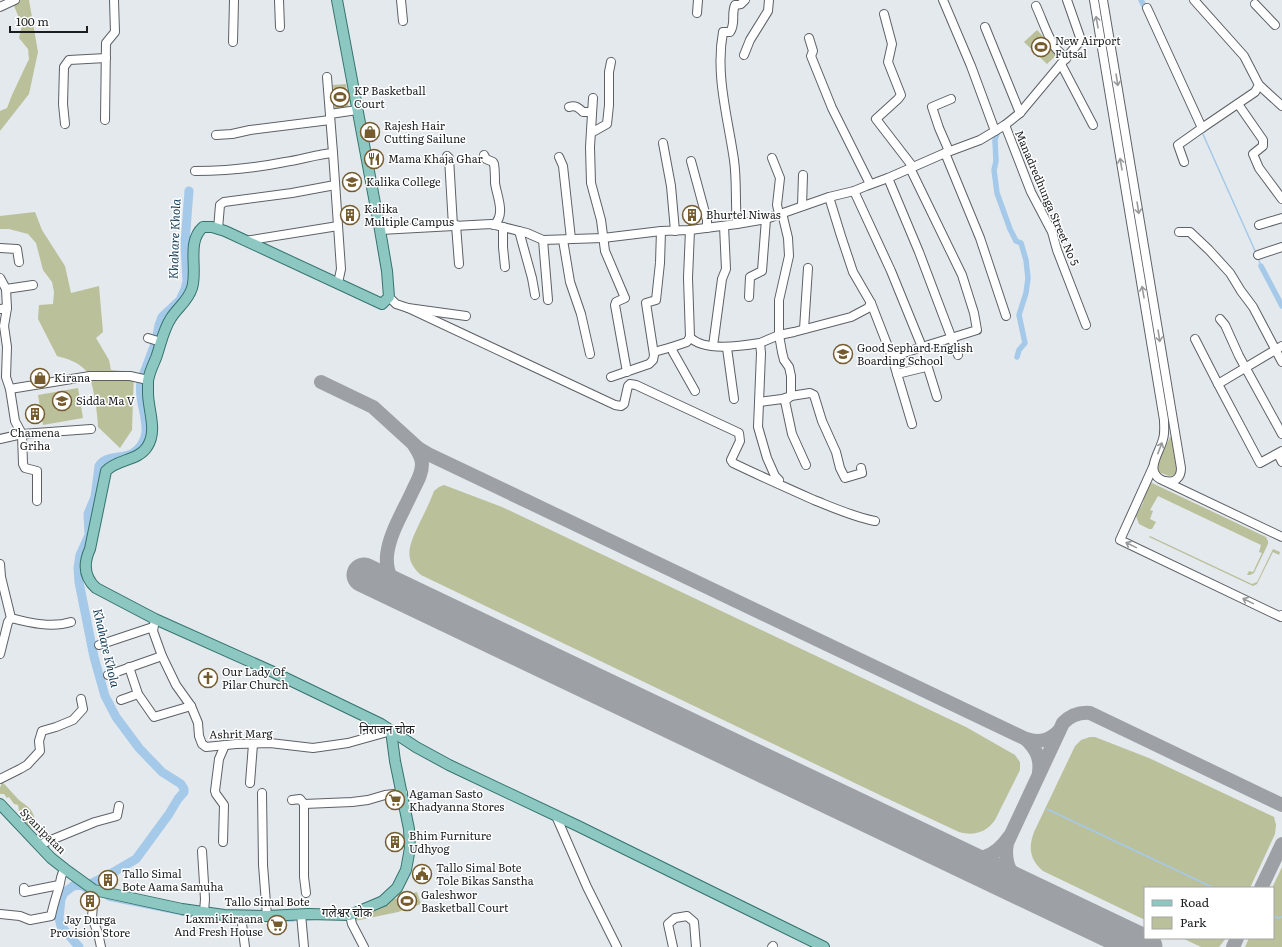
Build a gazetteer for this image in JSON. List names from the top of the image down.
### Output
{
  "streets": {
    "main road": ["Syanipatan", "Tallo Simal Bote"],
    "street": ["Manadredhunga Street No 5", "Ashrit Marg"]
  },
  "crossings": [
    ["Ashrit Marg", "Tallo Simal Bote"],
    ["Syanipatan", "Tallo Simal Bote"]
  ],
  "districts": ["निराजन चोक", "गलेश्वर चोक"],
  "water": ["Khahare Khola"],
  "places": {
    "sports": ["New Airport Futsal", "KP Basketball Court", "Galeshwor Basketball Court"],
    "shop": ["Rajesh Hair Cutting Sailune", "Kirana"],
    "restaurant": ["Mama Khaja Ghar"],
    "school or university": ["Kalika College", "Good Sephard English Boarding School", "Sidda Ma V"],
    "building": [
      "Kalika Multiple Campus",
      "Bhurtel Niwas",
      "Chamena Griha",
      "Bhim Furniture Udhyog",
      "Tallo Simal Bote Aama Samuha",
      "Jay Durga Provision Store"
    ],
    "church": ["Our Lady Of Pilar Church"],
    "supermarket": ["Agaman Sasto Khadyanna Stores", "Laxmi Kiraana And Fresh House"],
    "public building": ["Tallo Simal Bote Tole Bikas Sanstha"]
  },
  "legend": ["Road", "Park"],
  "scale_bar": "100 m"
}
